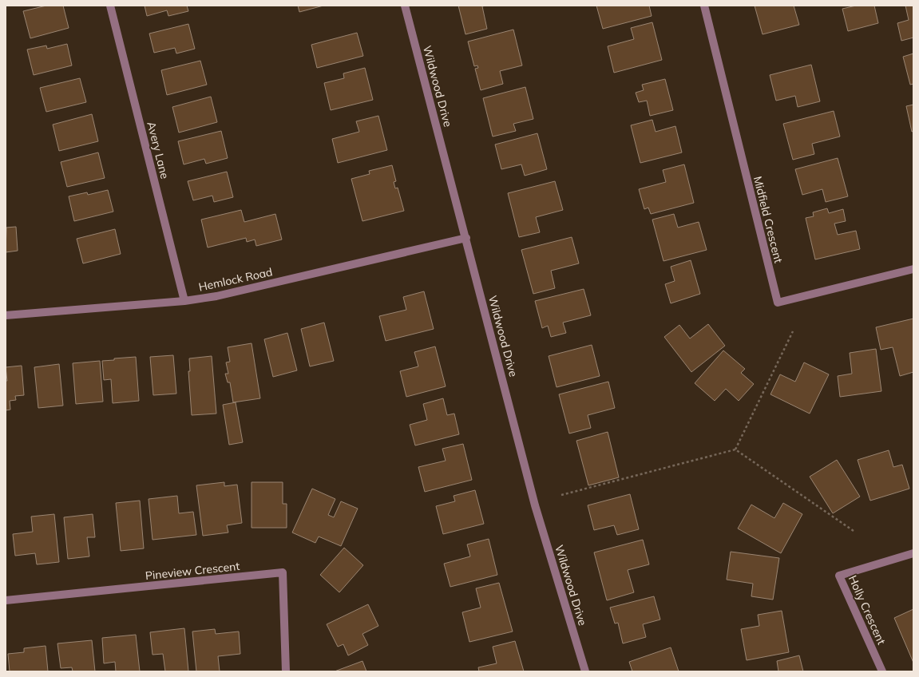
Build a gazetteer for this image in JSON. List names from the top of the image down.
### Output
{
  "streets": {
    "street": [
      "Wildwood Drive",
      "Avery Lane",
      "Midfield Crescent",
      "Hemlock Road",
      "Pineview Crescent",
      "Holly Crescent"
    ]
  },
  "crossings": [
    ["Wildwood Drive", "Hemlock Road"],
    ["Avery Lane", "Hemlock Road"]
  ]
}
